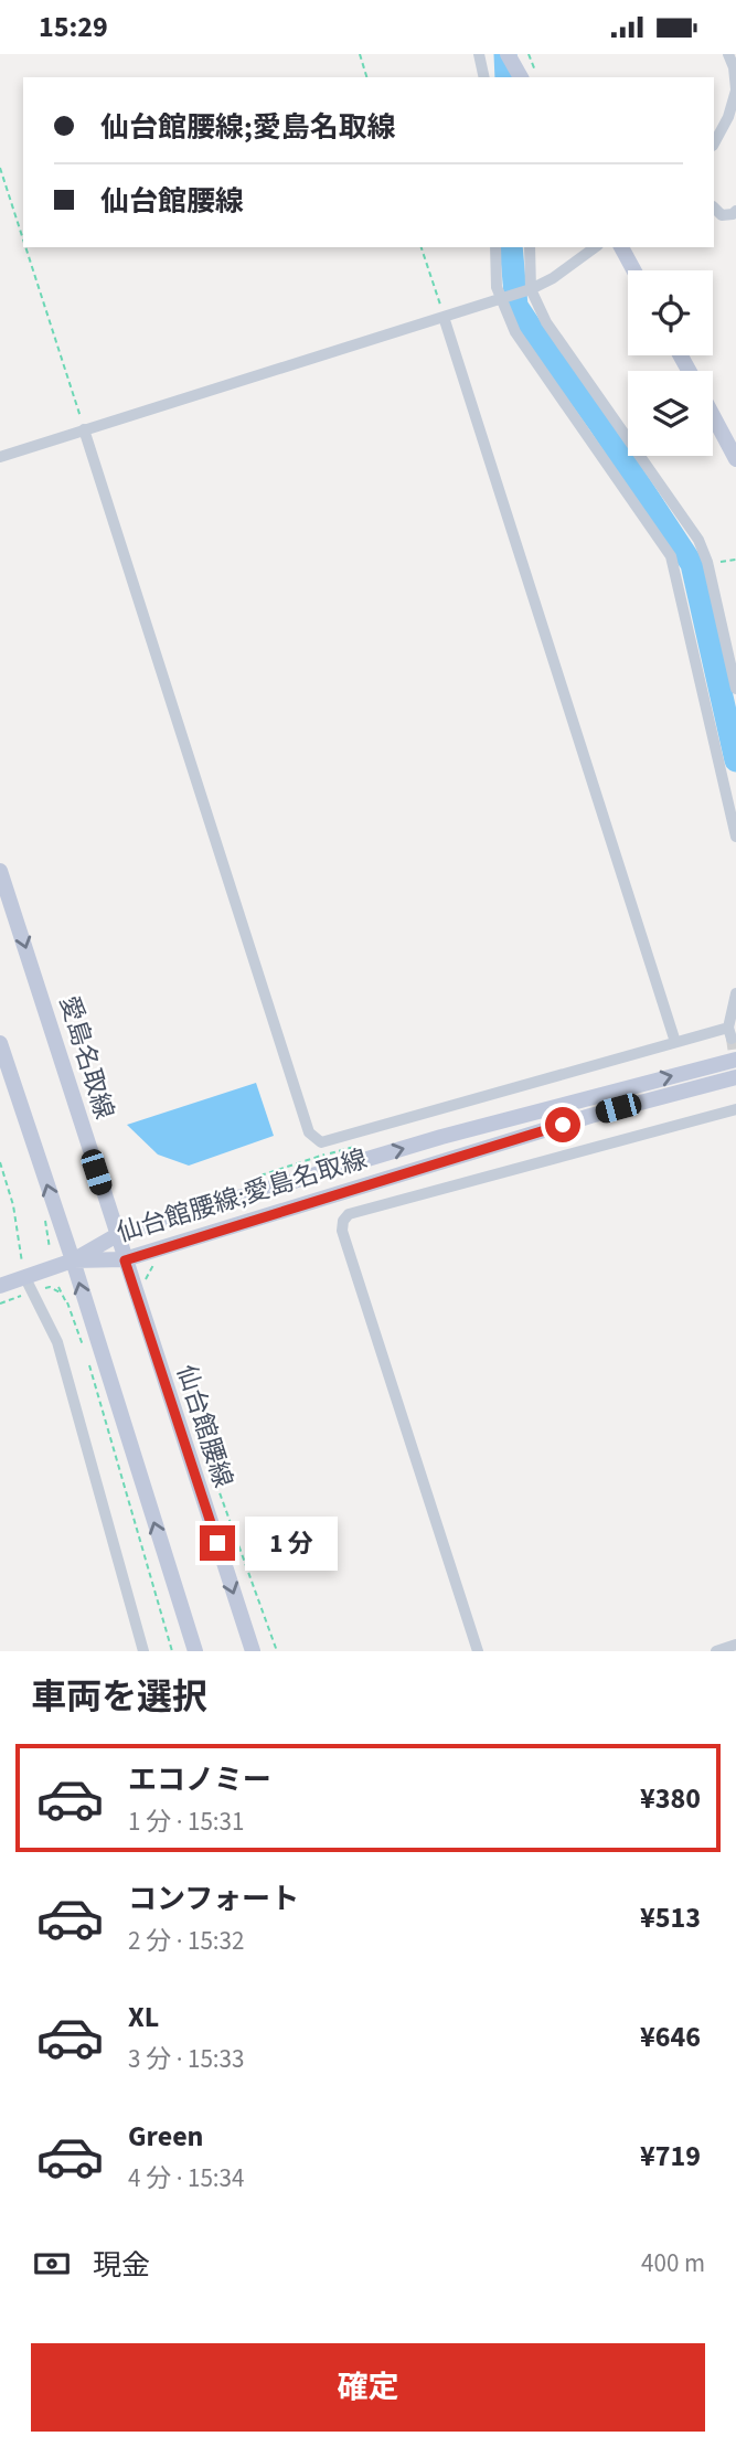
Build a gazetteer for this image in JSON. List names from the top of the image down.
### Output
{
  "streets": {
    "main road": ["愛島名取線", "仙台館腰線;愛島名取線", "仙台館腰線"]
  },
  "crossings": [
    ["愛島名取線", "仙台館腰線;愛島名取線"],
    ["愛島名取線", "仙台館腰線"],
    ["仙台館腰線;愛島名取線", "仙台館腰線"]
  ],
  "page": {
    "status": "15:29",
    "banner": ["仙台館腰線;愛島名取線", "仙台館腰線"],
    "bubble": "1 分",
    "heading": "車両を選択",
    "list": [
      {
        "name": "エコノミー",
        "note": "1 分 · 15:31",
        "value": "¥380"
      },
      {
        "name": "コンフォート",
        "note": "2 分 · 15:32",
        "value": "¥513"
      },
      {
        "name": "XL",
        "note": "3 分 · 15:33",
        "value": "¥646"
      },
      {
        "name": "Green",
        "note": "4 分 · 15:34",
        "value": "¥719"
      }
    ],
    "pay": ["現金", "400 m"],
    "buttons": "確定"
  }
}
